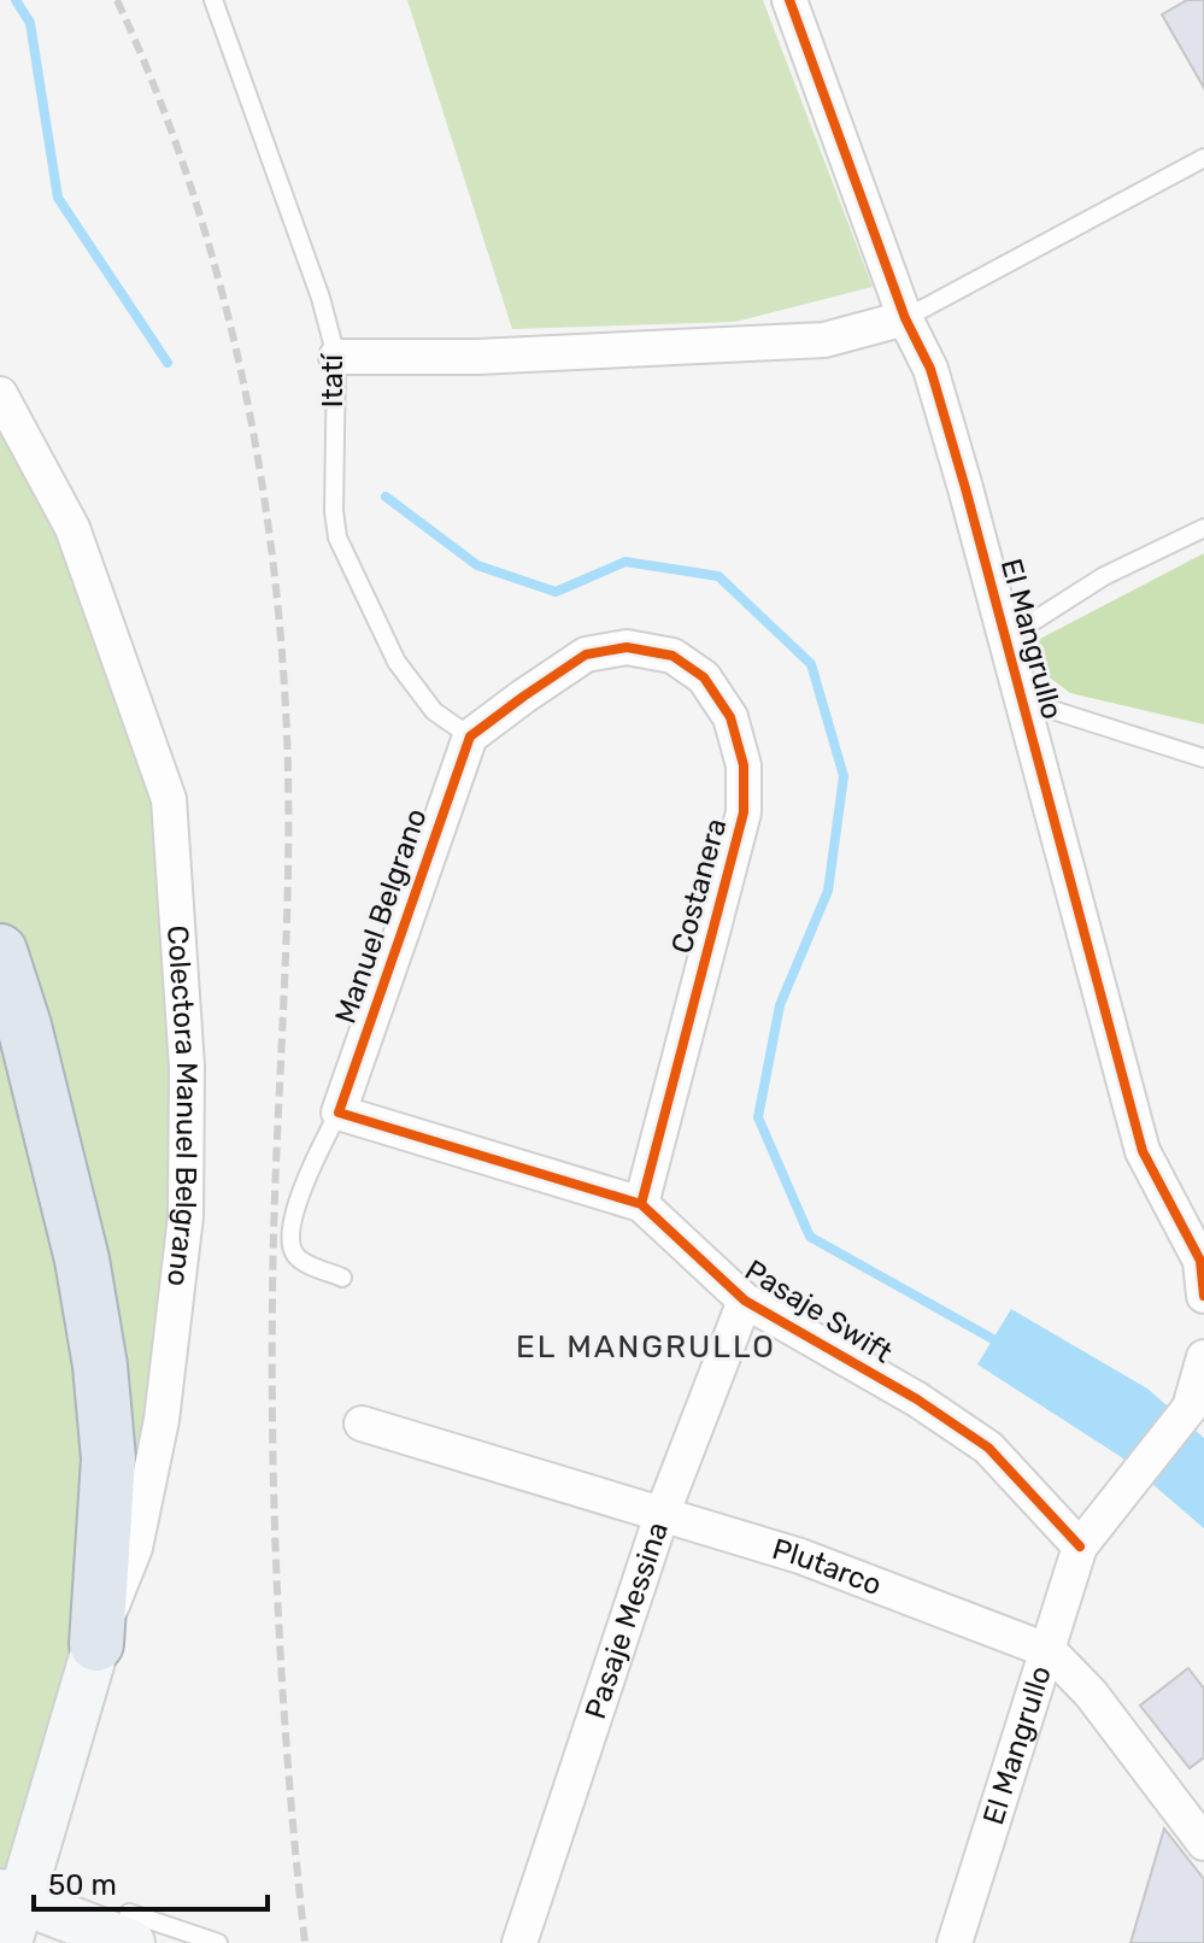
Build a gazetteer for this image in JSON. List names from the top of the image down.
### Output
{
  "streets": {
    "main road": ["Colectora Manuel Belgrano"],
    "street": [
      "El Mangrullo",
      "Costanera",
      "Manuel Belgrano",
      "Pasaje Swift",
      "Plutarco",
      "Pasaje Messina"
    ],
    "lane": ["Itatí"]
  },
  "crossings": [
    ["Itatí", "Costanera"],
    ["Itatí", "Manuel Belgrano"],
    ["El Mangrullo", "Pasaje Swift"],
    ["El Mangrullo", "Plutarco"],
    ["Costanera", "Manuel Belgrano"],
    ["Costanera", "Pasaje Swift"],
    ["Manuel Belgrano", "Pasaje Swift"],
    ["Pasaje Swift", "Pasaje Messina"],
    ["Plutarco", "Pasaje Messina"]
  ],
  "districts": ["EL MANGRULLO"],
  "scale_bar": "50 m"
}
